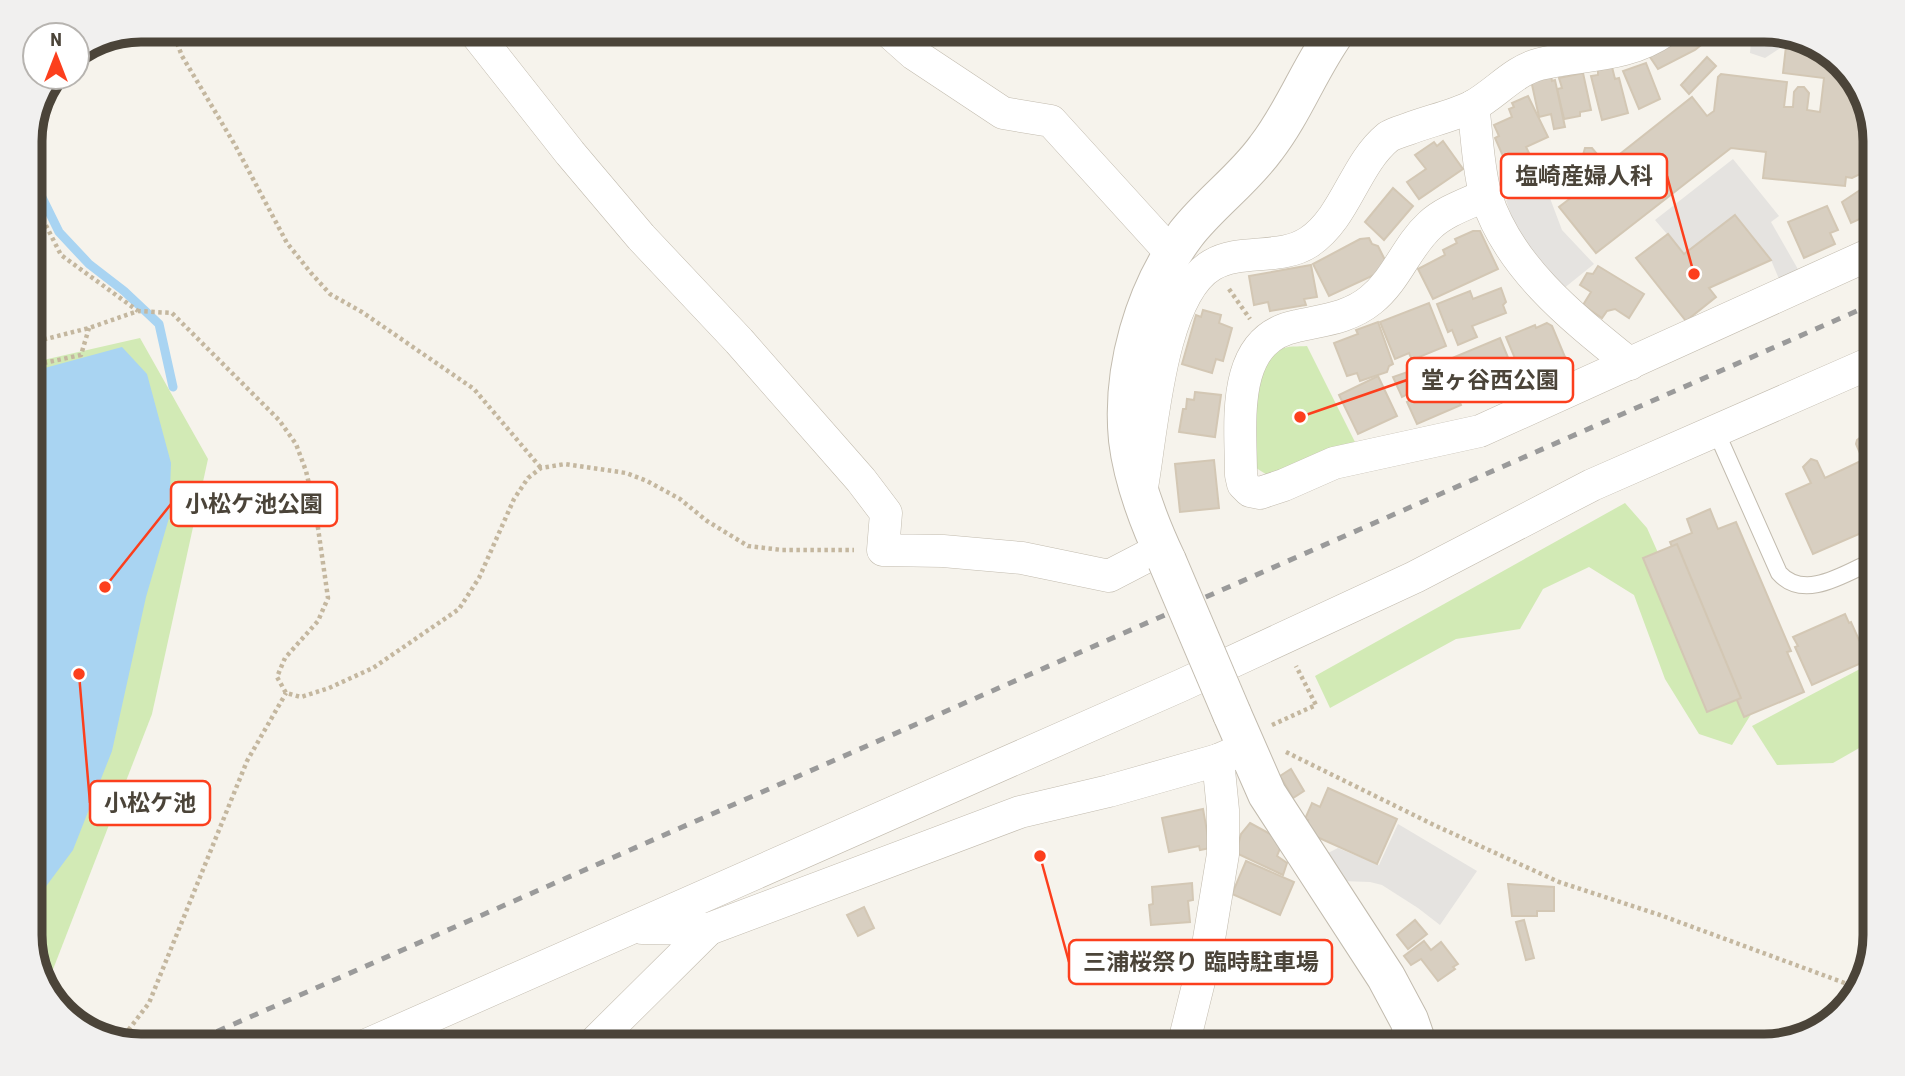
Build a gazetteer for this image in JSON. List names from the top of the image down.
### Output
{
  "places": [
    "塩崎産婦人科",
    "堂ヶ谷西公園",
    "小松ケ池公園",
    "小松ケ池",
    "三浦桜祭り 臨時駐車場"
  ],
  "north": "top"
}
